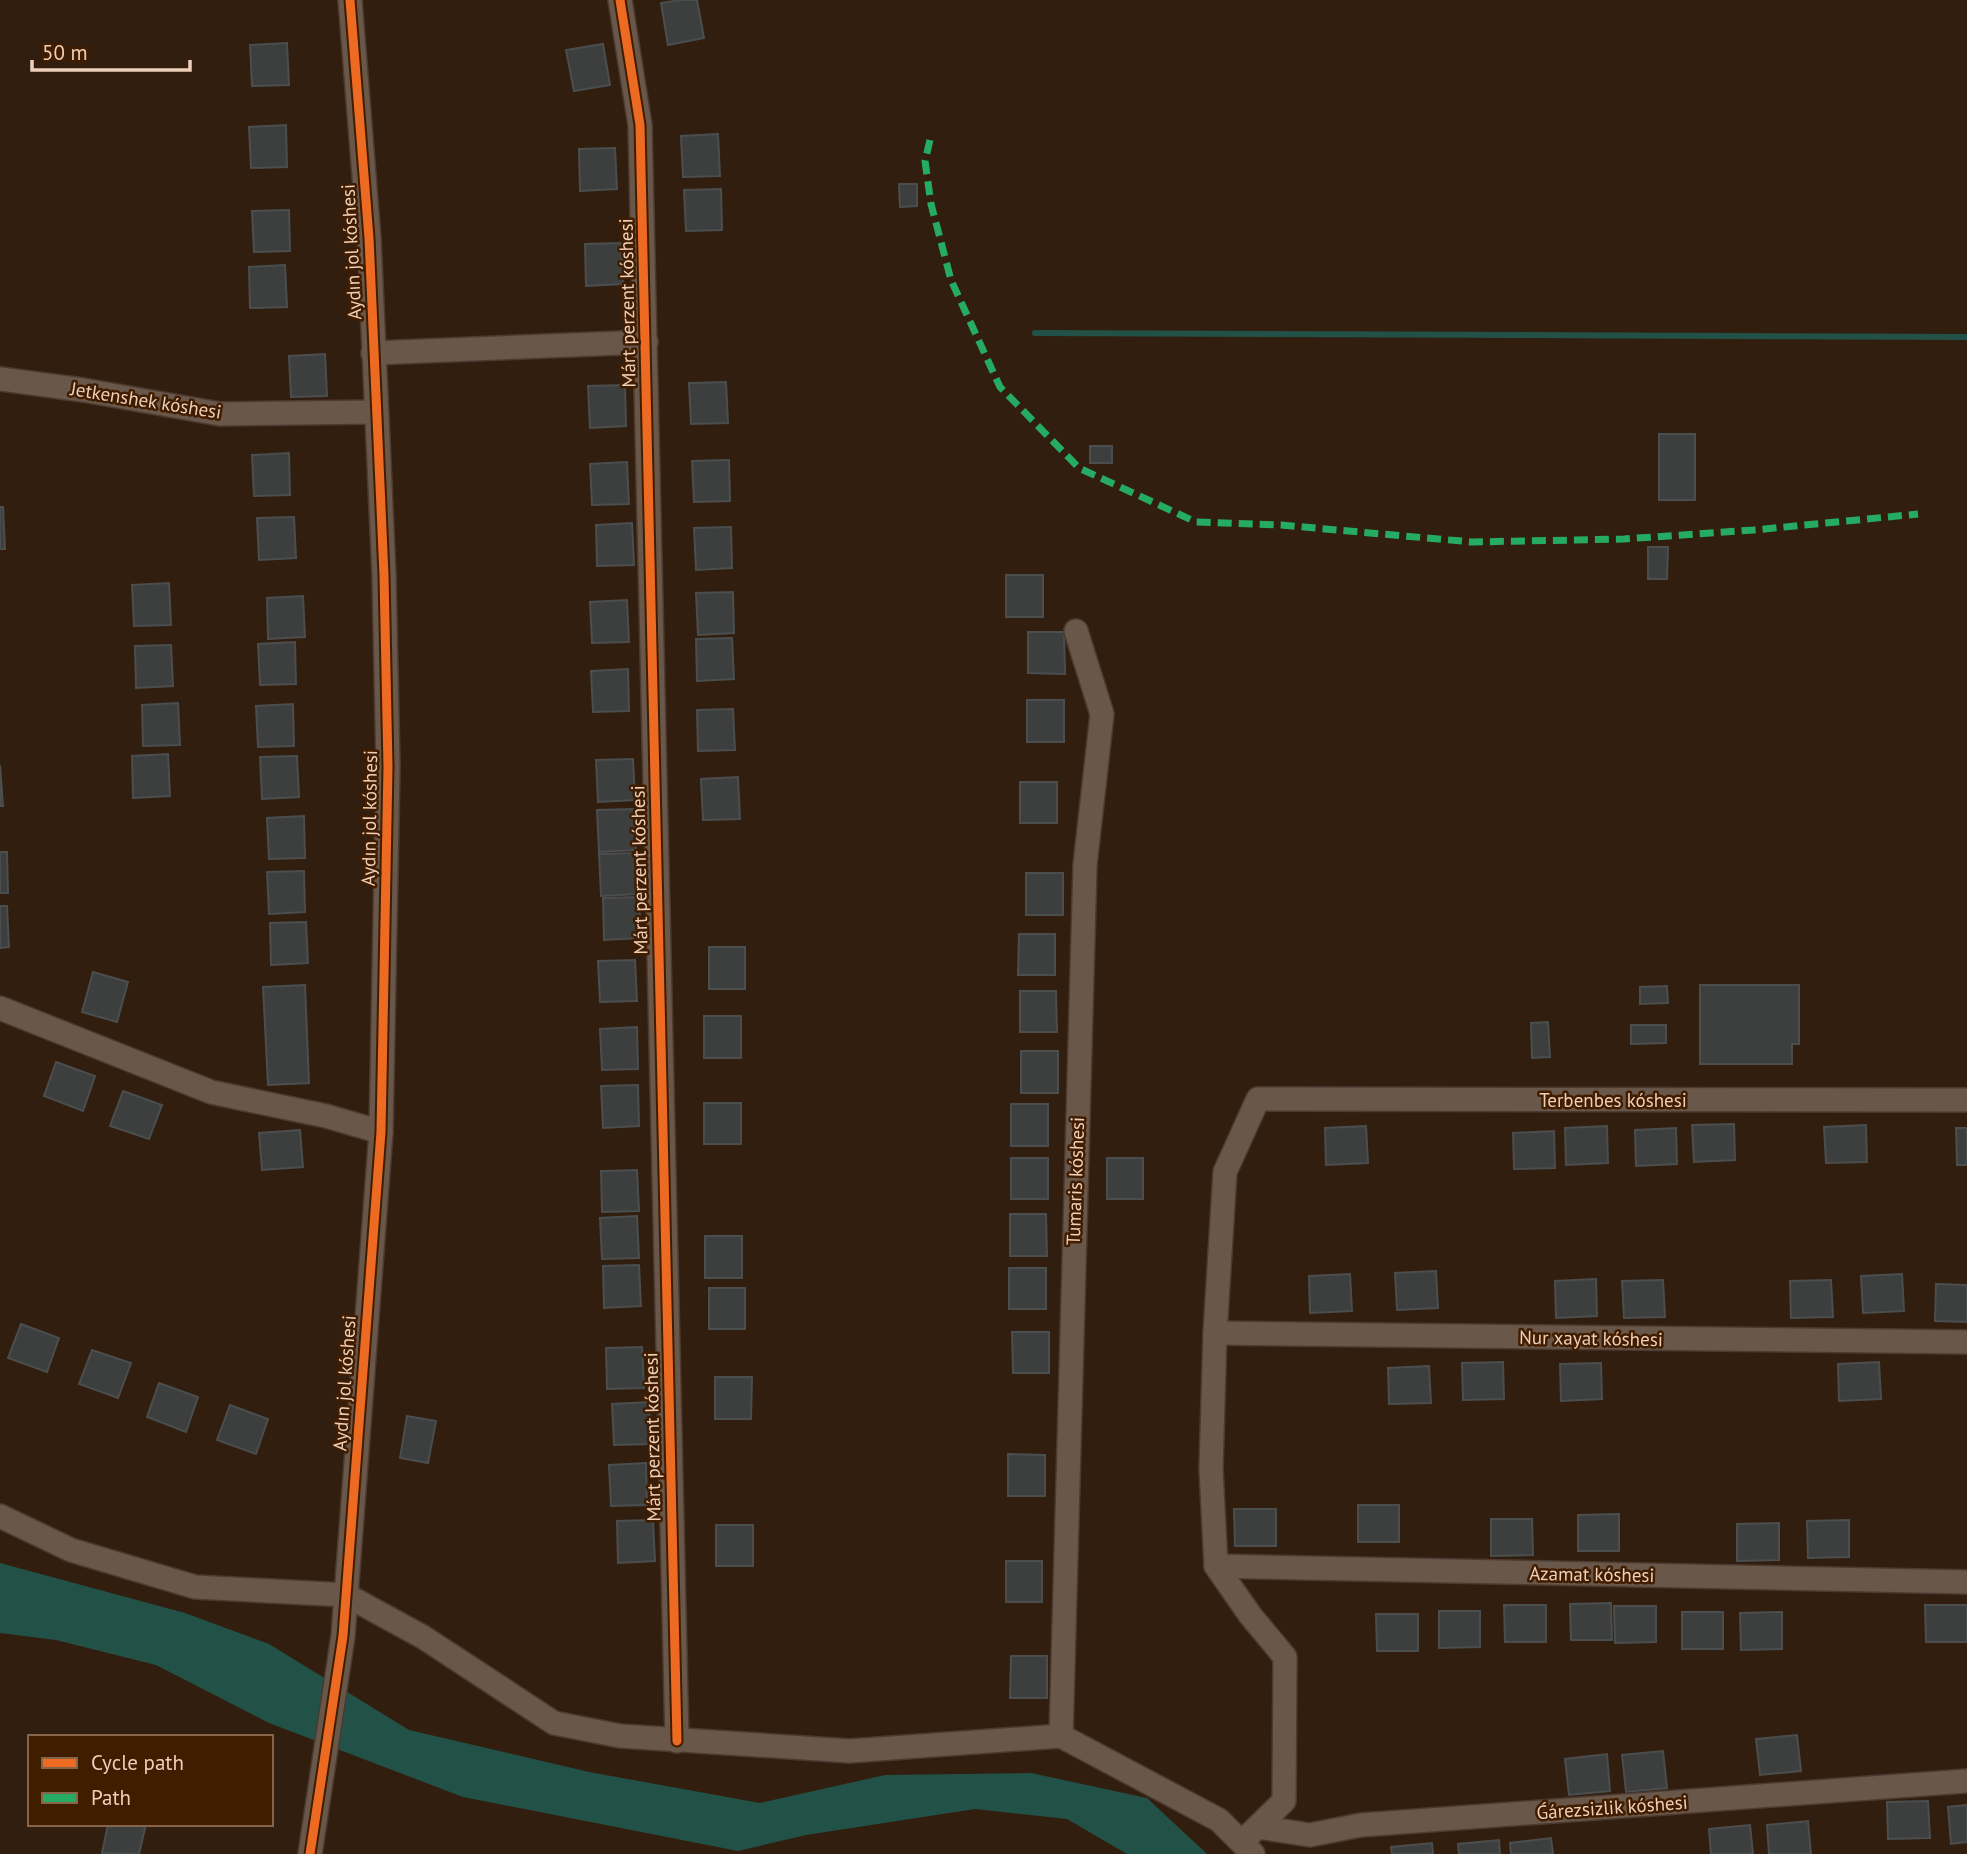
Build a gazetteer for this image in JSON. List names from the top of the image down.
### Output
{
  "streets": {
    "street": [
      "Aydın jol kóshesi",
      "Márt perzent kóshesi",
      "Jetkenshek kóshesi",
      "Terbenbes kóshesi",
      "Tumaris kóshesi",
      "Nur xayat kóshesi",
      "Azamat kóshesi",
      "Ǵárezsizlik kóshesi"
    ]
  },
  "crossings": [
    ["Aydın jol kóshesi", "Jetkenshek kóshesi"],
    ["Terbenbes kóshesi", "Nur xayat kóshesi"]
  ],
  "legend": ["Cycle path", "Path"],
  "scale_bar": "50 m"
}
